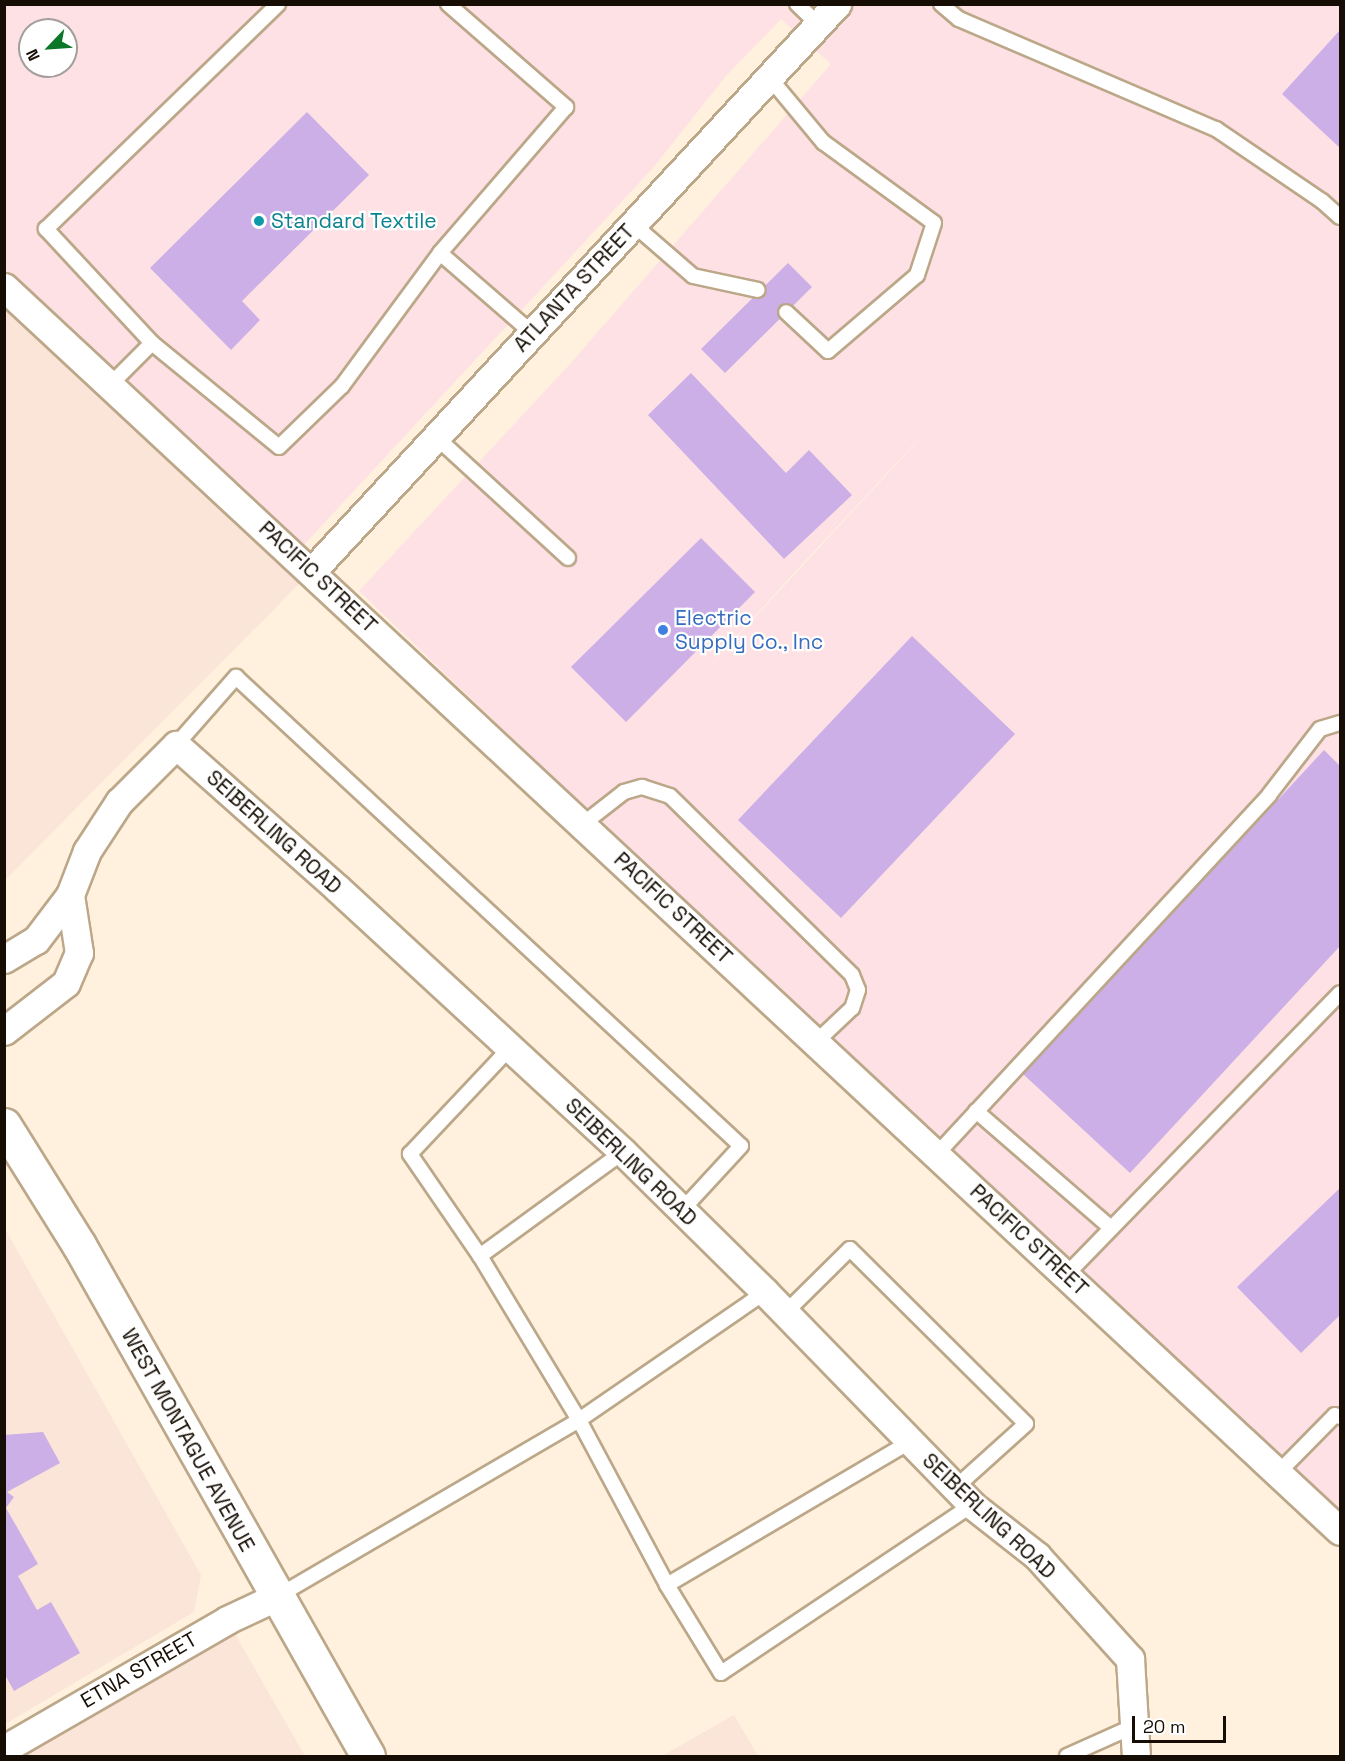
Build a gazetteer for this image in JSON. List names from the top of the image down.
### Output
{
  "streets": {
    "main road": ["WEST MONTAGUE AVENUE"],
    "street": [
      "ATLANTA STREET",
      "PACIFIC STREET",
      "SEIBERLING ROAD",
      "ETNA STREET"
    ]
  },
  "crossings": [
    ["ATLANTA STREET", "PACIFIC STREET"],
    ["WEST MONTAGUE AVENUE", "ETNA STREET"]
  ],
  "places": ["Standard Textile", "Electric Supply Co., Inc"],
  "scale_bar": "20 m",
  "north": "bottom left"
}
